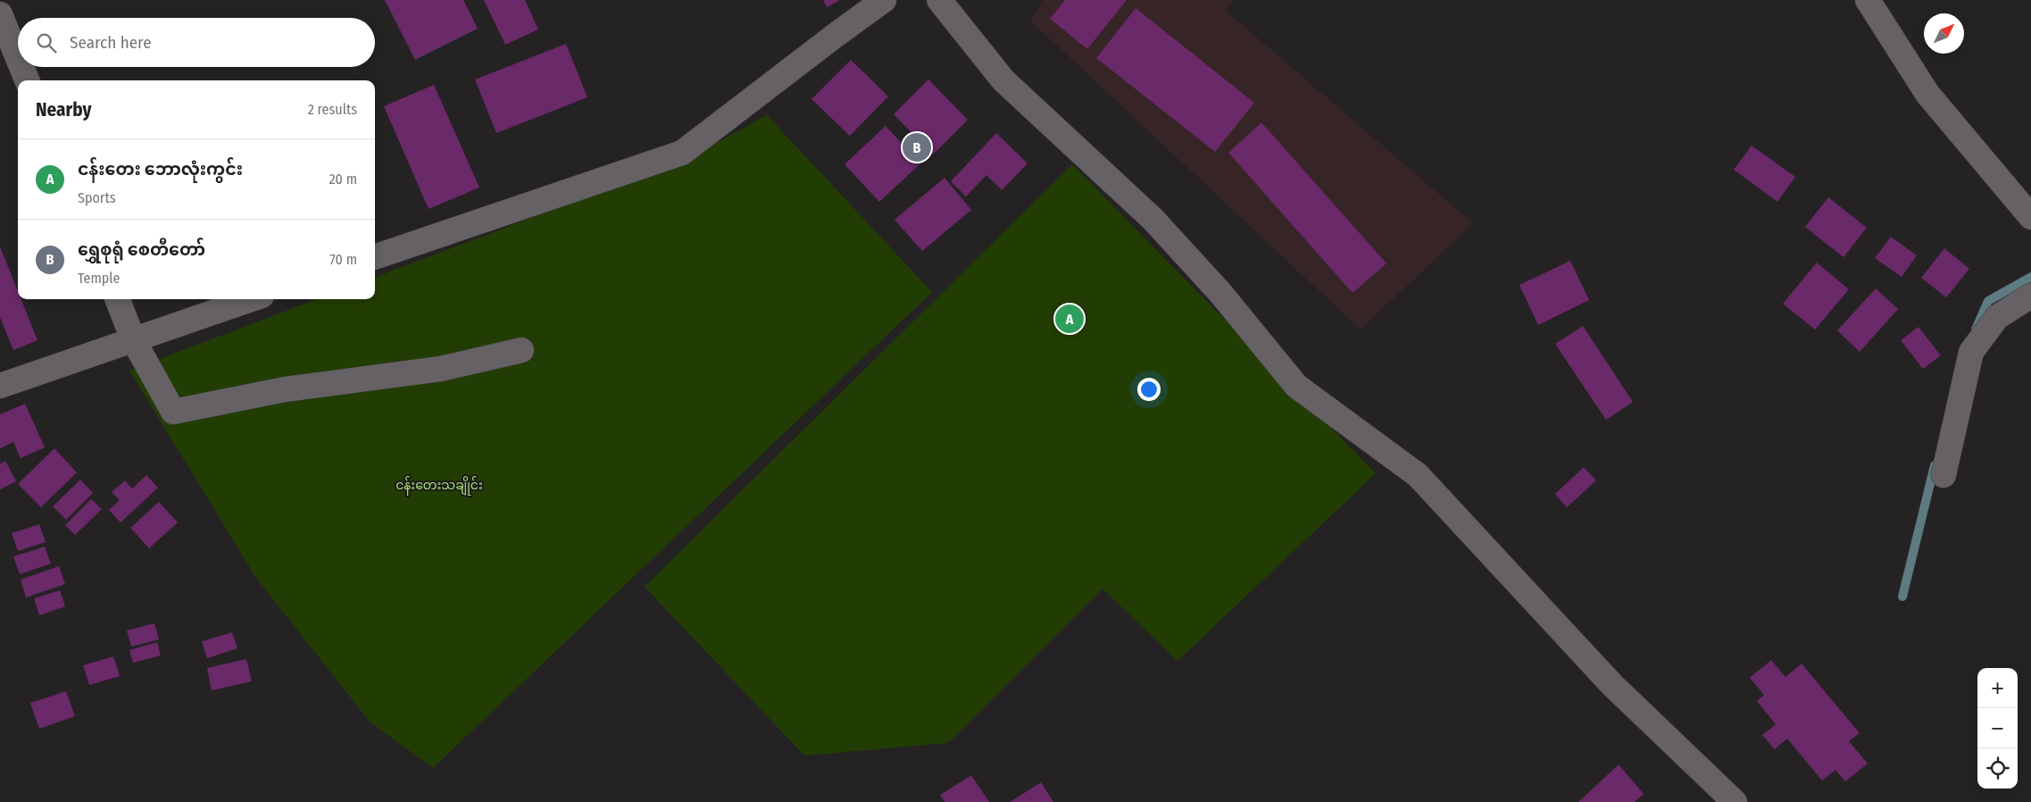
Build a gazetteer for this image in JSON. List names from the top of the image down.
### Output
{
  "parks": ["ငန်းတေးသချိုင်း"],
  "north": "top right",
  "page": {
    "search": "Search here",
    "heading": ["Nearby", "2 results"],
    "pins": ["B", "A"],
    "list": [
      {
        "mark": "A",
        "name": "ငန်းတေး ဘောလုံးကွင်း",
        "note": "Sports",
        "value": "20 m"
      },
      {
        "mark": "B",
        "name": "ရွှေစုရုံ စေတီတော်",
        "note": "Temple",
        "value": "70 m"
      }
    ],
    "map_buttons": ["+", "−"]
  }
}
